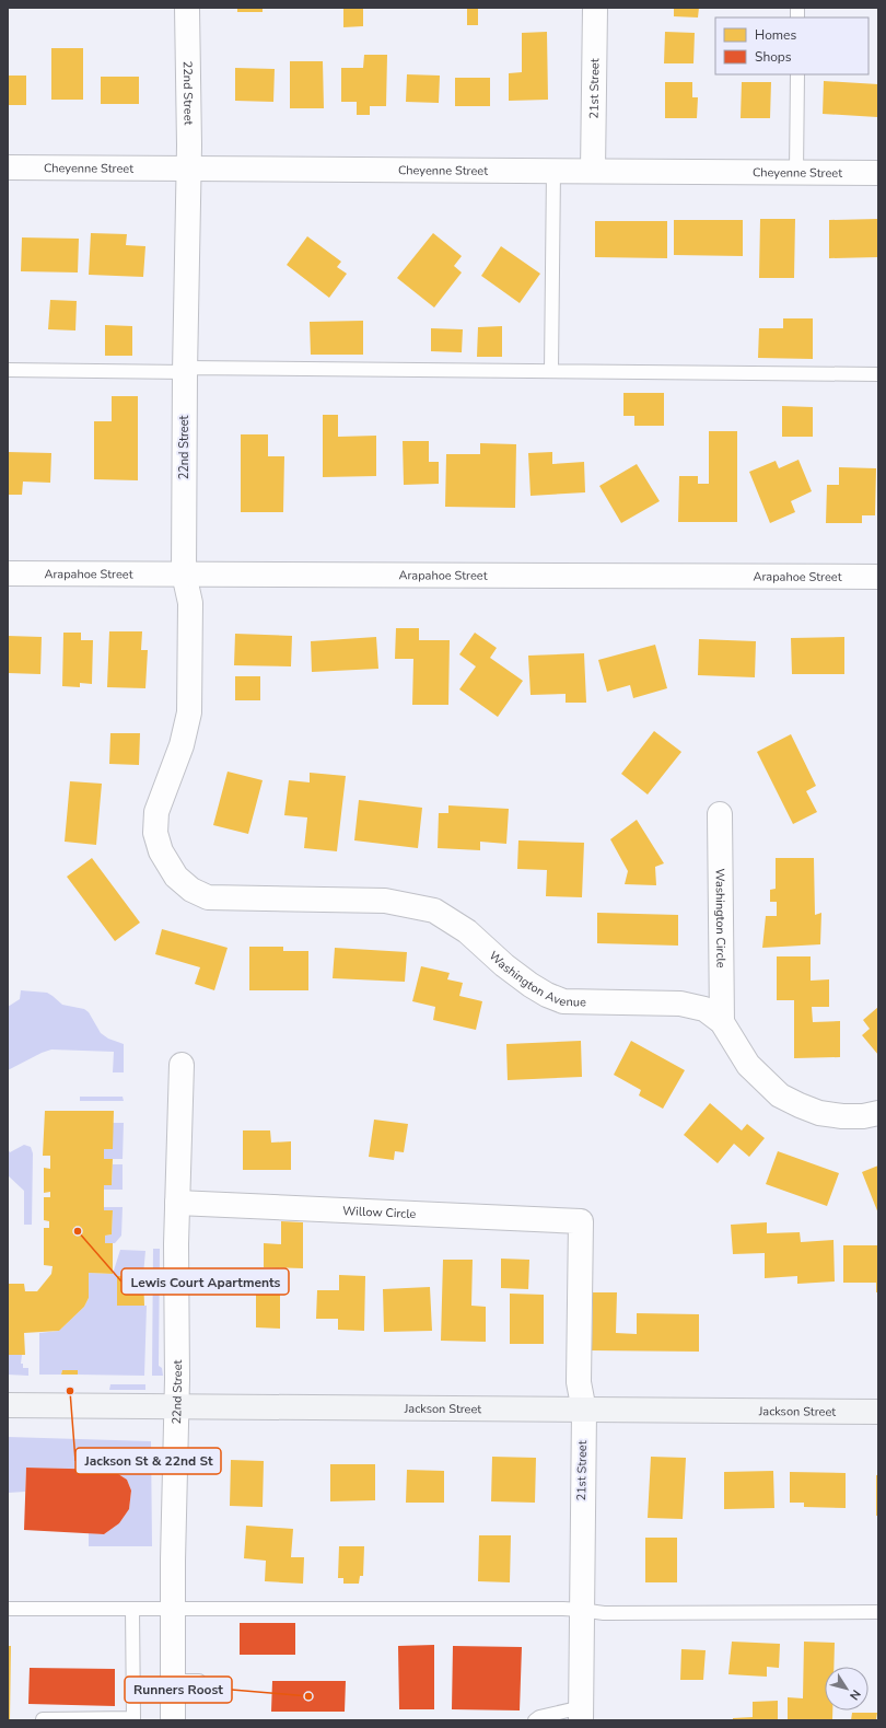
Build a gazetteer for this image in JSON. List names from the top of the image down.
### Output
{
  "streets": {
    "main road": ["Jackson Street"],
    "street": [
      "21st Street",
      "22nd Street",
      "Cheyenne Street",
      "Arapahoe Street",
      "Washington Circle",
      "Washington Avenue",
      "Willow Circle"
    ]
  },
  "crossings": [
    ["21st Street", "Cheyenne Street"],
    ["21st Street", "Willow Circle"],
    ["21st Street", "Jackson Street"],
    ["22nd Street", "Cheyenne Street"],
    ["22nd Street", "Arapahoe Street"],
    ["22nd Street", "Washington Avenue"],
    ["22nd Street", "Willow Circle"],
    ["22nd Street", "Jackson Street"],
    ["Washington Circle", "Washington Avenue"]
  ],
  "places": ["Lewis Court Apartments", "Jackson St & 22nd St", "Runners Roost"],
  "legend": ["Homes", "Shops"],
  "north": "bottom right"
}
